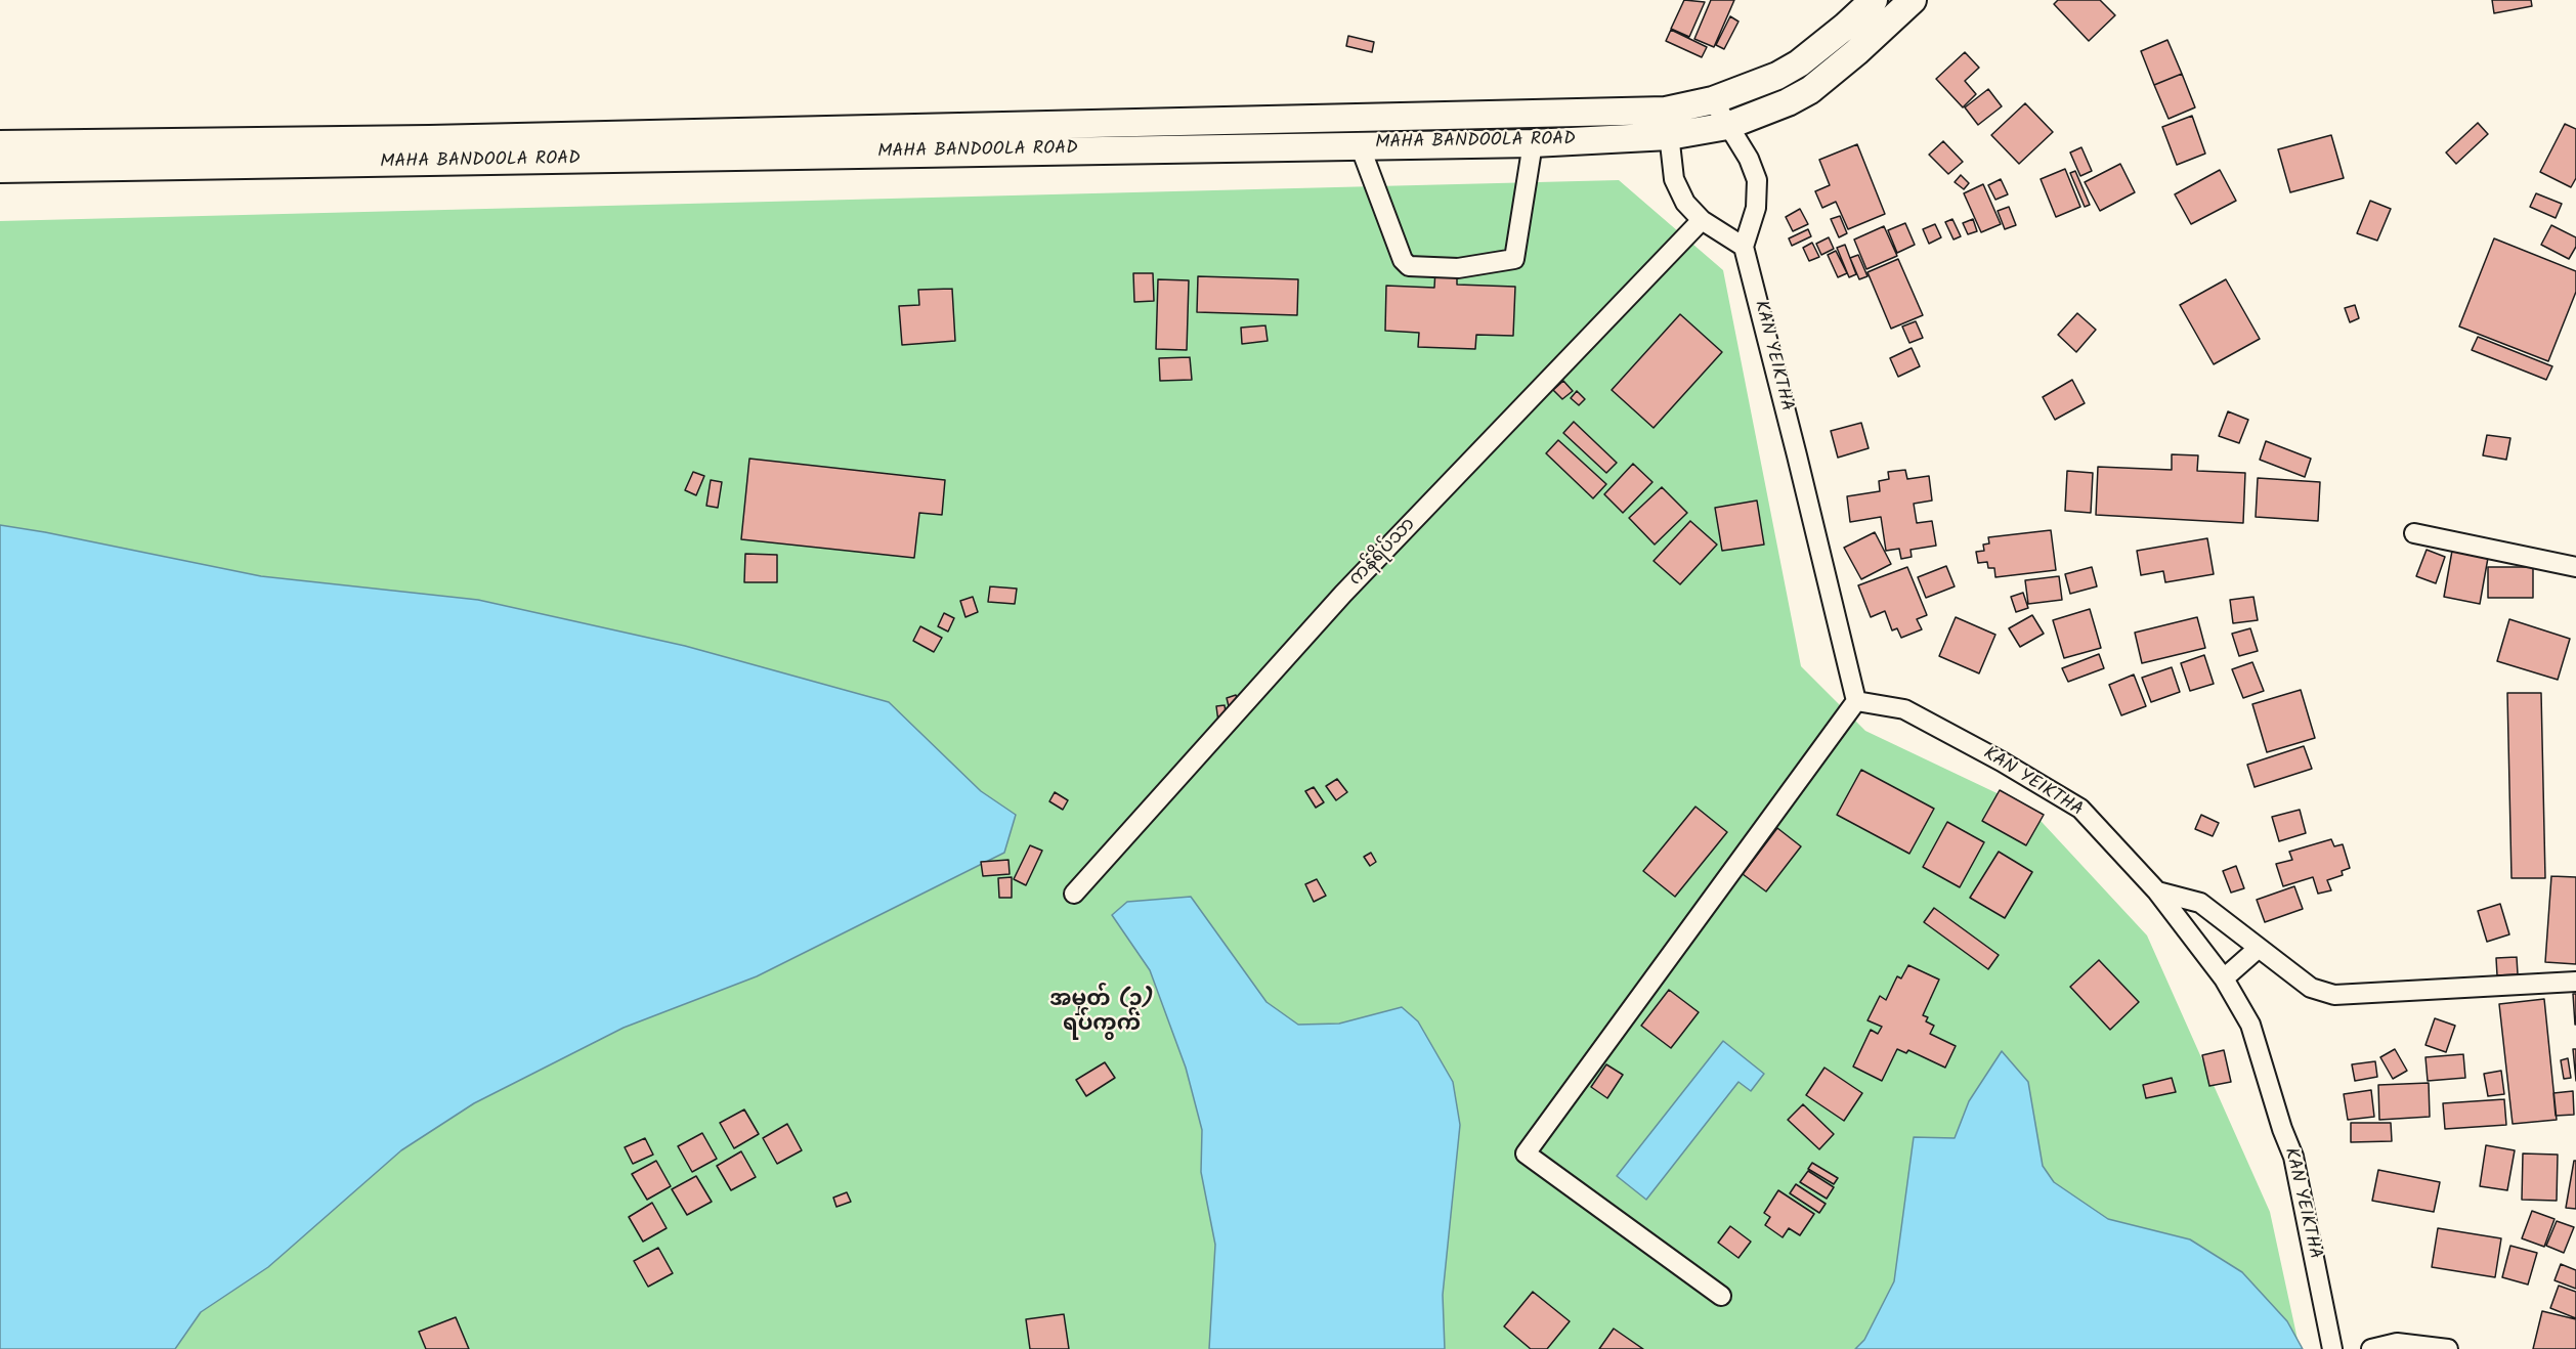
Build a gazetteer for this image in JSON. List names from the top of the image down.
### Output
{
  "streets": {
    "main road": ["MAHA BANDOOLA ROAD"],
    "street": ["KAN YEIKTHA", "ကန်ရိပ်သာ"]
  },
  "districts": ["အမှတ် (၃) ရပ်ကွက်"]
}
